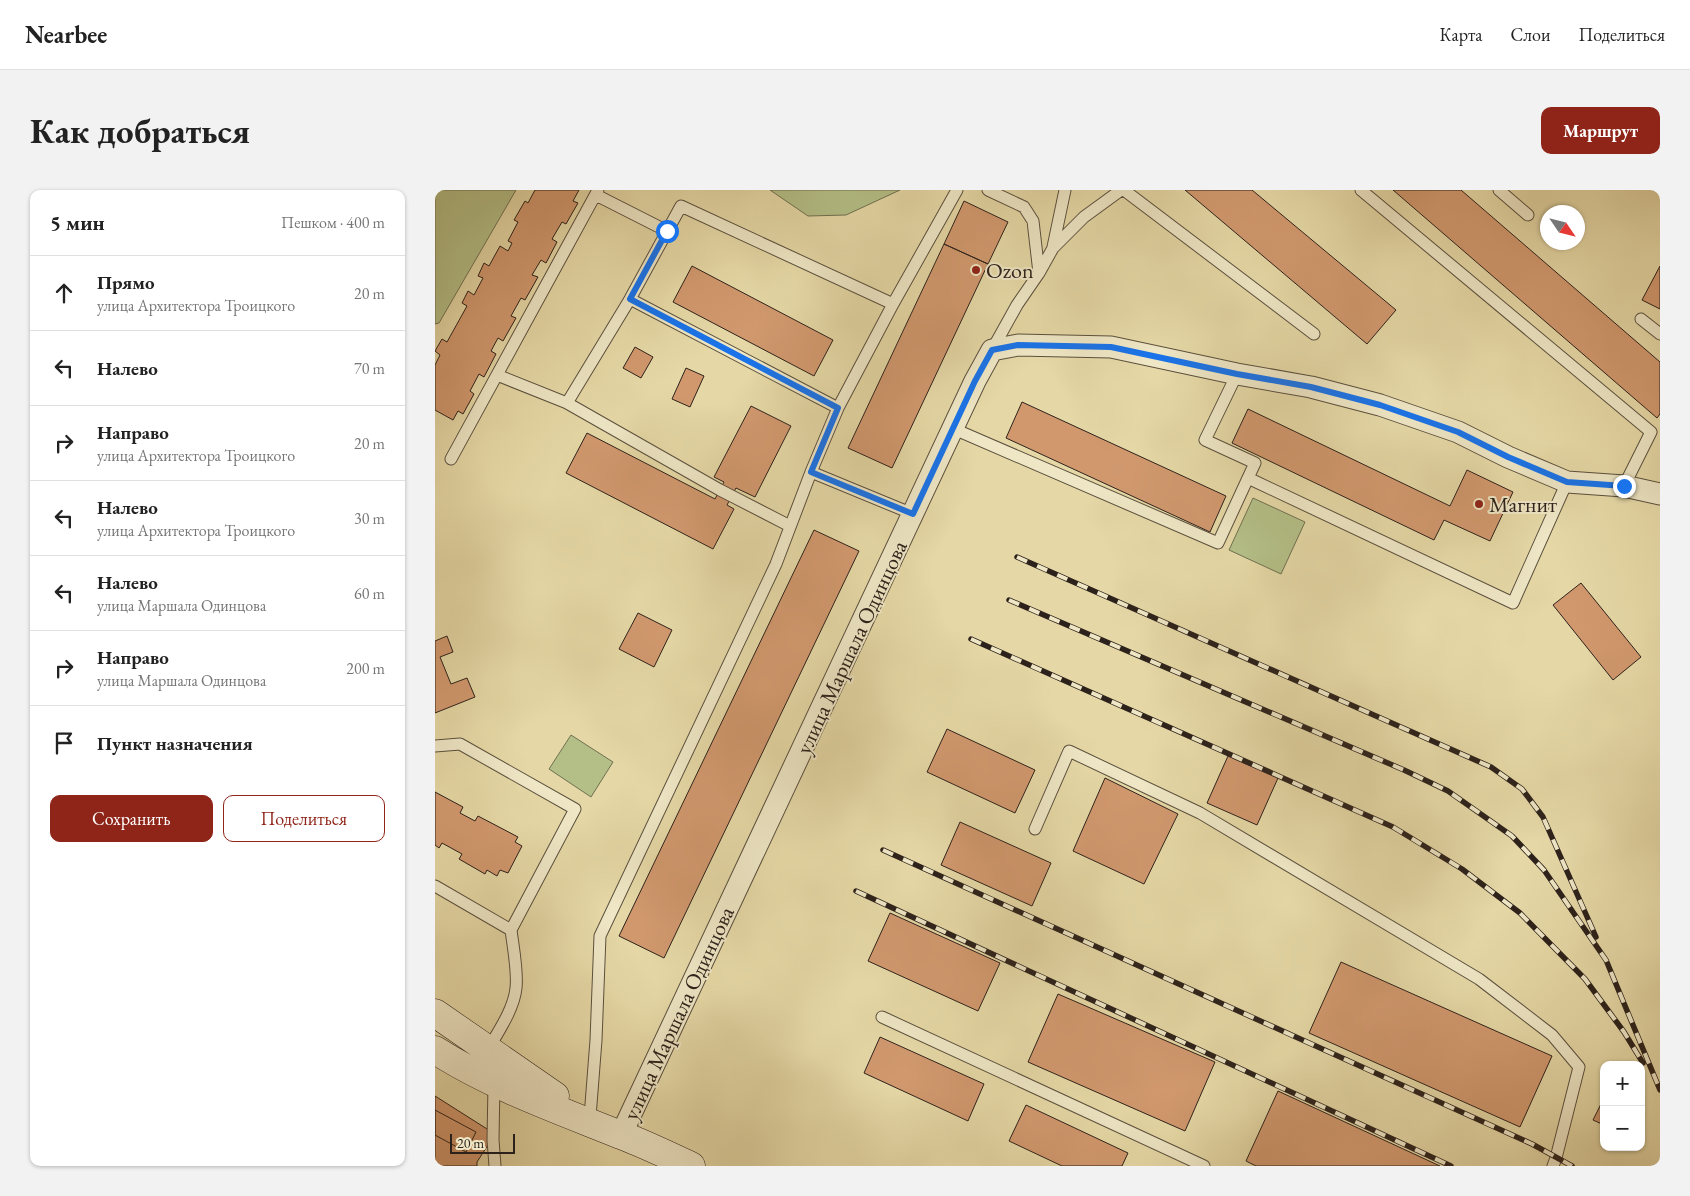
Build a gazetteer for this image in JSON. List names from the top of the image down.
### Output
{
  "streets": {
    "street": ["улица Маршала Одинцова"]
  },
  "places": ["Ozon", "Магнит"],
  "scale_bar": "20 m",
  "north": "bottom right",
  "page": {
    "header": "Nearbee",
    "nav": ["Карта", "Слои", "Поделиться"],
    "buttons": [
      "Маршрут",
      ["Сохранить", "Поделиться"]
    ],
    "title": "Как добраться",
    "heading": ["5 мин", "Пешком · 400 m"],
    "list": [
      ["Прямо", "улица Архитектора Троицкого", "20 m"],
      ["Налево", "70 m"],
      ["Направо", "улица Архитектора Троицкого", "20 m"],
      ["Налево", "улица Архитектора Троицкого", "30 m"],
      ["Налево", "улица Маршала Одинцова", "60 m"],
      ["Направо", "улица Маршала Одинцова", "200 m"],
      "Пункт назначения"
    ],
    "map_buttons": ["+", "−"],
    "scale": "20 m"
  }
}
